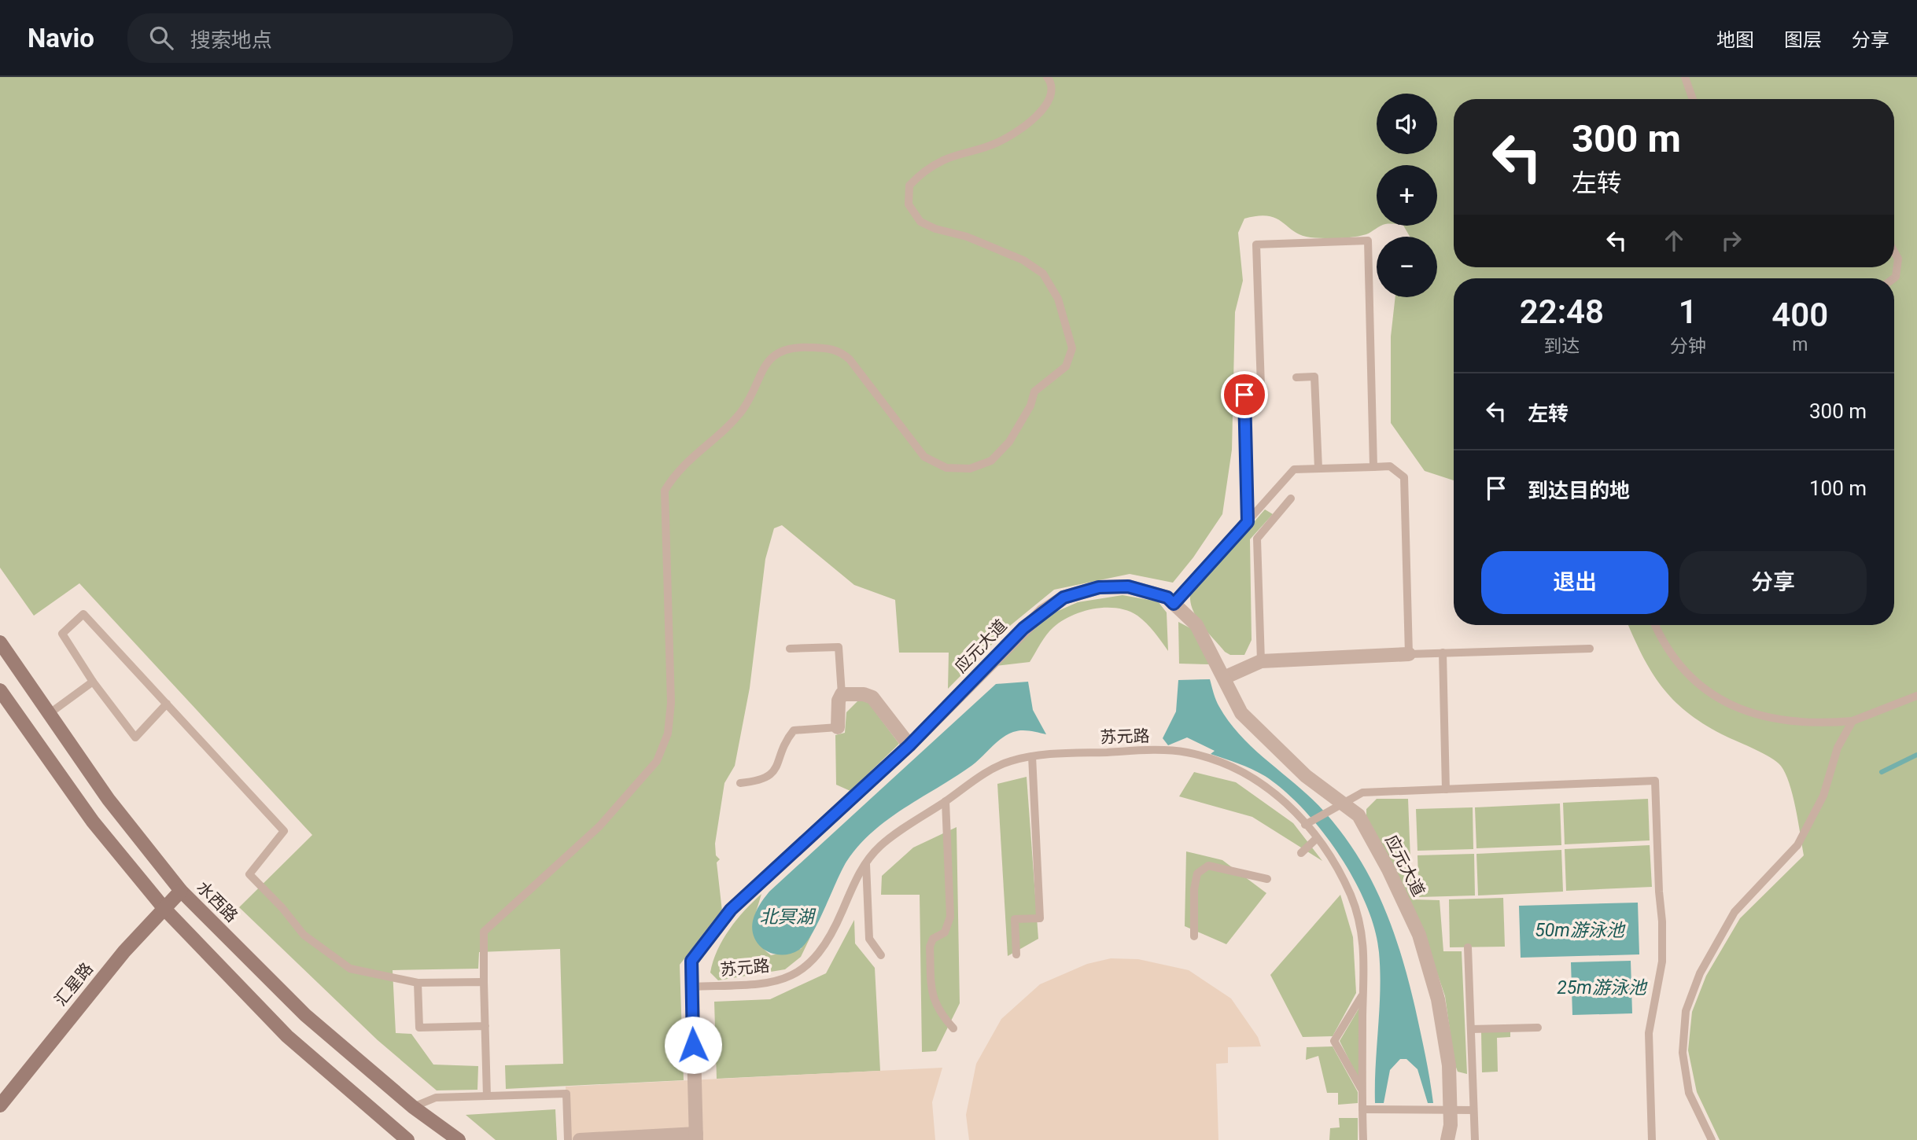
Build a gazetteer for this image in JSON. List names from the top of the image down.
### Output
{
  "streets": {
    "main road": ["水西路", "汇星路"],
    "street": ["应元大道"],
    "lane": ["苏元路"]
  },
  "crossings": [
    ["应元大道", "苏元路"],
    ["水西路", "汇星路"]
  ],
  "water": ["北冥湖", "50m游泳池", "25m游泳池"],
  "page": {
    "header": "Navio",
    "search": "搜索地点",
    "nav": ["地图", "图层", "分享"],
    "map_buttons": ["+", "−"],
    "turn": ["300 m", "左转"],
    "eta": [
      "22:48",
      "到达",
      "1",
      "分钟",
      "400",
      "m"
    ],
    "list": [
      {
        "name": "左转",
        "value": "300 m"
      },
      {
        "name": "到达目的地",
        "value": "100 m"
      }
    ],
    "buttons": ["退出", "分享"]
  }
}
